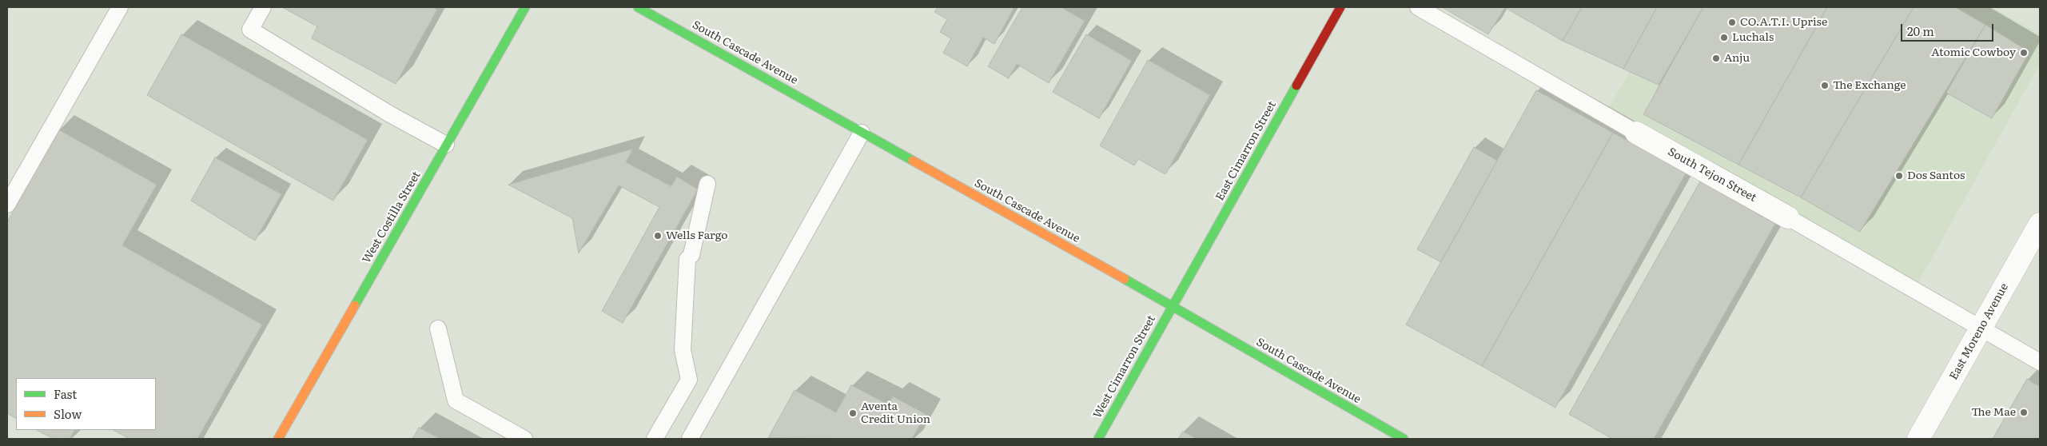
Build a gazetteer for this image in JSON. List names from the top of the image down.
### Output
{
  "streets": {
    "main road": [
      "South Cascade Avenue",
      "East Cimarron Street",
      "West Costilla Street",
      "West Cimarron Street"
    ],
    "street": ["South Tejon Street", "East Moreno Avenue"]
  },
  "crossings": [
    ["South Cascade Avenue", "East Cimarron Street"],
    ["South Cascade Avenue", "West Cimarron Street"],
    ["East Cimarron Street", "West Cimarron Street"]
  ],
  "places": [
    "CO.A.T.I. Uprise",
    "Luchals",
    "Atomic Cowboy",
    "Anju",
    "The Exchange",
    "Dos Santos",
    "Wells Fargo",
    "The Mae",
    "Aventa Credit Union"
  ],
  "legend": ["Fast", "Slow"],
  "scale_bar": "20 m"
}
